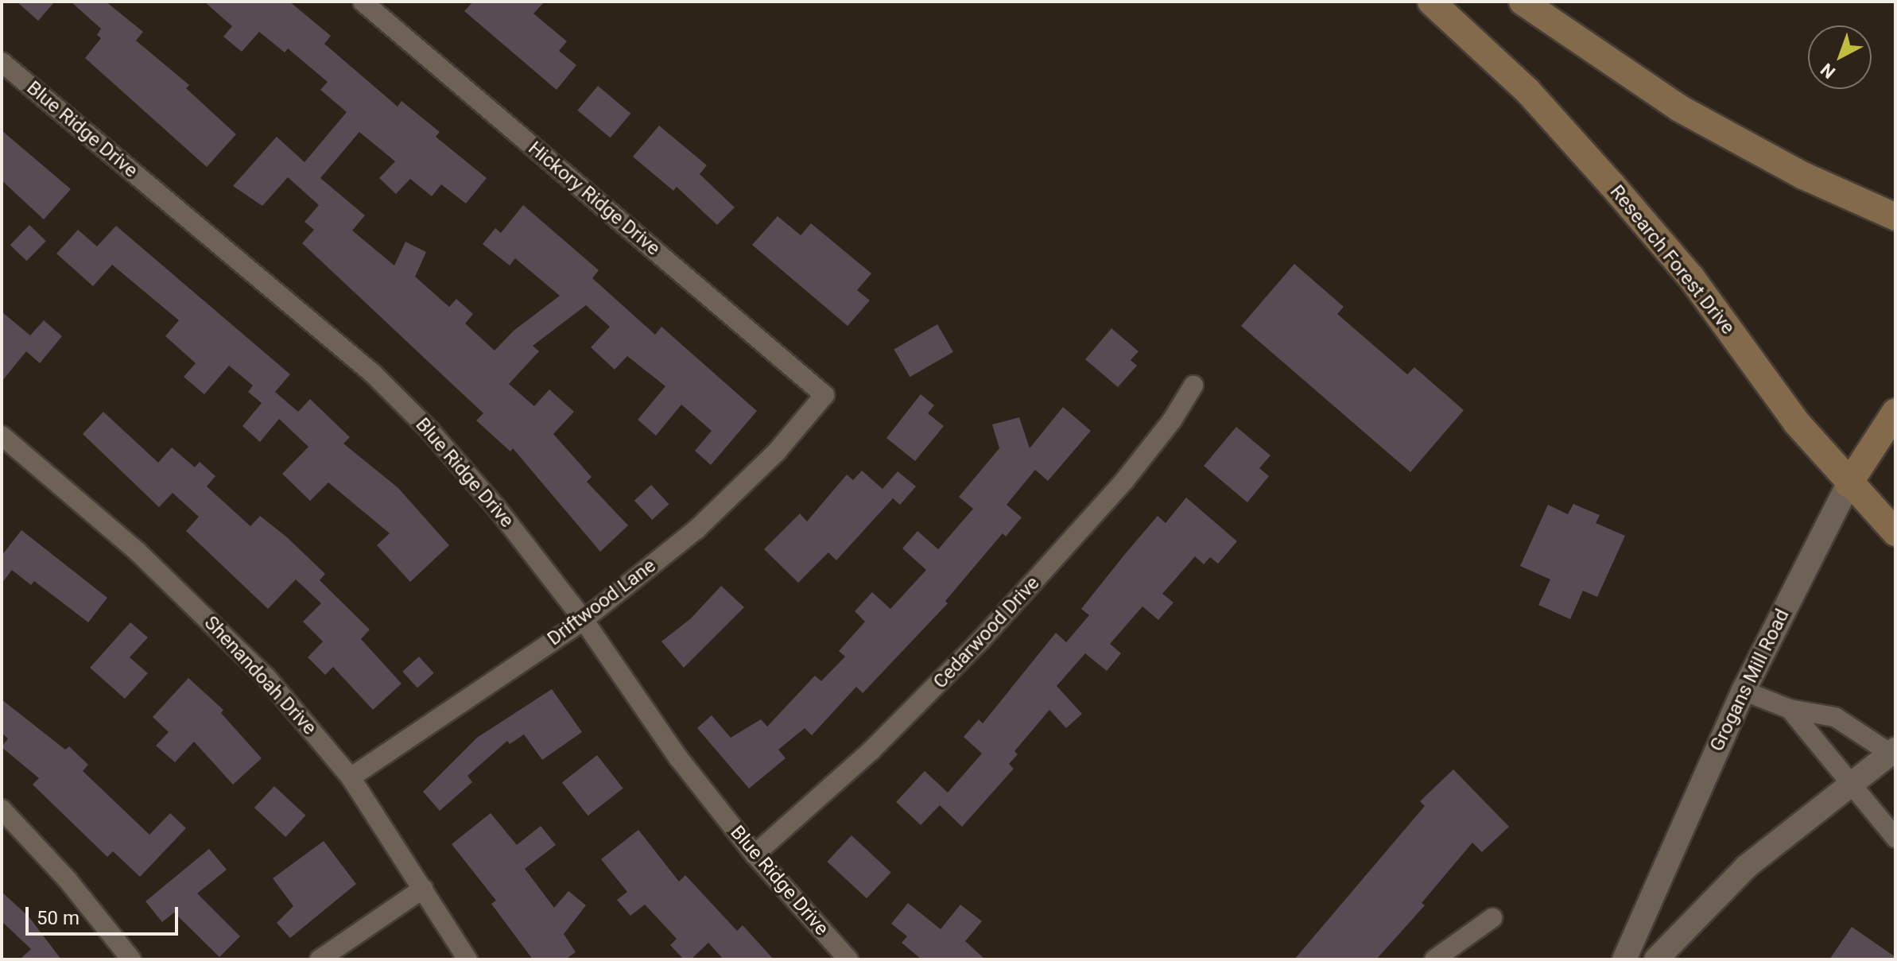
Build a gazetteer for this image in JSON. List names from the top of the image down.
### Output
{
  "streets": {
    "main road": ["Research Forest Drive", "Grogans Mill Road"],
    "street": [
      "Blue Ridge Drive",
      "Hickory Ridge Drive",
      "Driftwood Lane",
      "Cedarwood Drive",
      "Shenandoah Drive"
    ]
  },
  "crossings": [
    ["Blue Ridge Drive", "Driftwood Lane"],
    ["Blue Ridge Drive", "Cedarwood Drive"],
    ["Hickory Ridge Drive", "Driftwood Lane"],
    ["Research Forest Drive", "Grogans Mill Road"],
    ["Driftwood Lane", "Shenandoah Drive"]
  ],
  "scale_bar": "50 m",
  "north": "bottom left"
}
